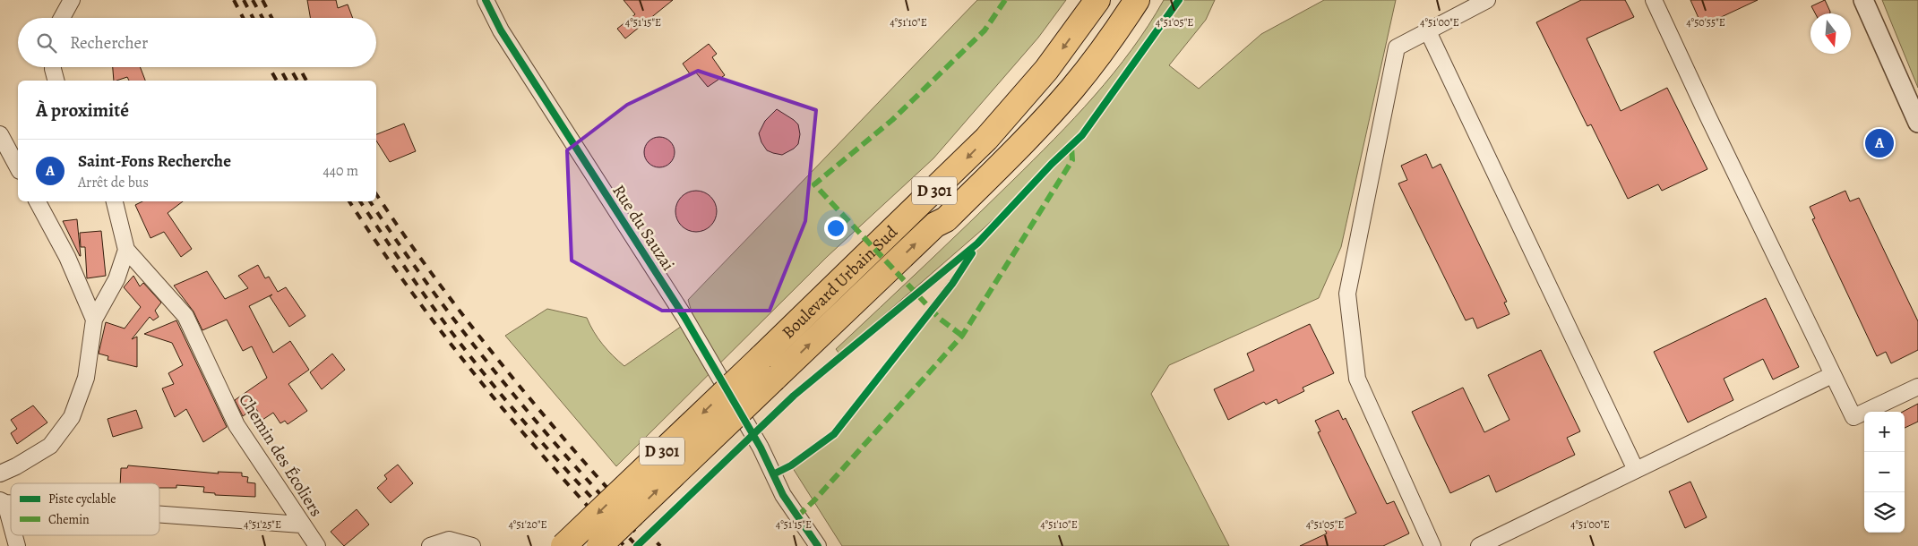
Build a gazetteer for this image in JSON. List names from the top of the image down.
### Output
{
  "streets": {
    "highway": ["D 301", "Boulevard Urbain Sud"],
    "street": ["Rue du Sauzai", "Chemin des Écoliers"]
  },
  "crossings": [
    ["D 301", "Boulevard Urbain Sud"]
  ],
  "legend": ["Piste cyclable", "Chemin"],
  "north": "bottom",
  "page": {
    "search": "Rechercher",
    "heading": "À proximité",
    "pins": "A",
    "list": [
      {
        "mark": "A",
        "name": "Saint-Fons Recherche",
        "note": "Arrêt de bus",
        "value": "440 m"
      }
    ],
    "map_buttons": ["+", "−"]
  },
  "coordinates": [
    "4°51'15\"E",
    "4°51'10\"E",
    "4°51'05\"E",
    "4°51'00\"E",
    "4°50'55\"E",
    "4°51'25\"E",
    "4°51'20\"E"
  ]
}
